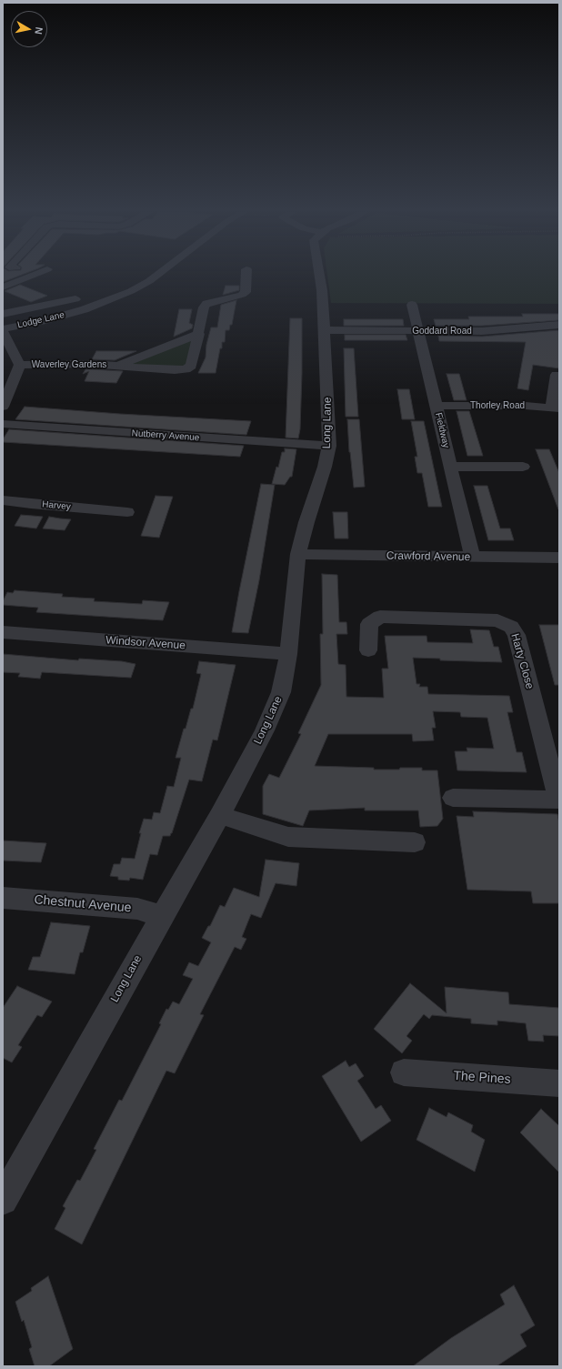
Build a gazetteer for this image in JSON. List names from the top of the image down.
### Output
{
  "streets": {
    "street": [
      "Lodge Lane",
      "Goddard Road",
      "Waverley Gardens",
      "Thorley Road",
      "Long Lane",
      "Fieldway",
      "Nutberry Avenue",
      "Harvey",
      "Crawford Avenue",
      "Windsor Avenue",
      "Harty Close",
      "Chestnut Avenue",
      "The Pines"
    ]
  },
  "crossings": [
    ["Goddard Road", "Long Lane"],
    ["Goddard Road", "Fieldway"],
    ["Thorley Road", "Fieldway"],
    ["Long Lane", "Nutberry Avenue"],
    ["Long Lane", "Crawford Avenue"],
    ["Long Lane", "Windsor Avenue"],
    ["Long Lane", "Chestnut Avenue"],
    ["Fieldway", "Crawford Avenue"]
  ],
  "north": "right"
}
